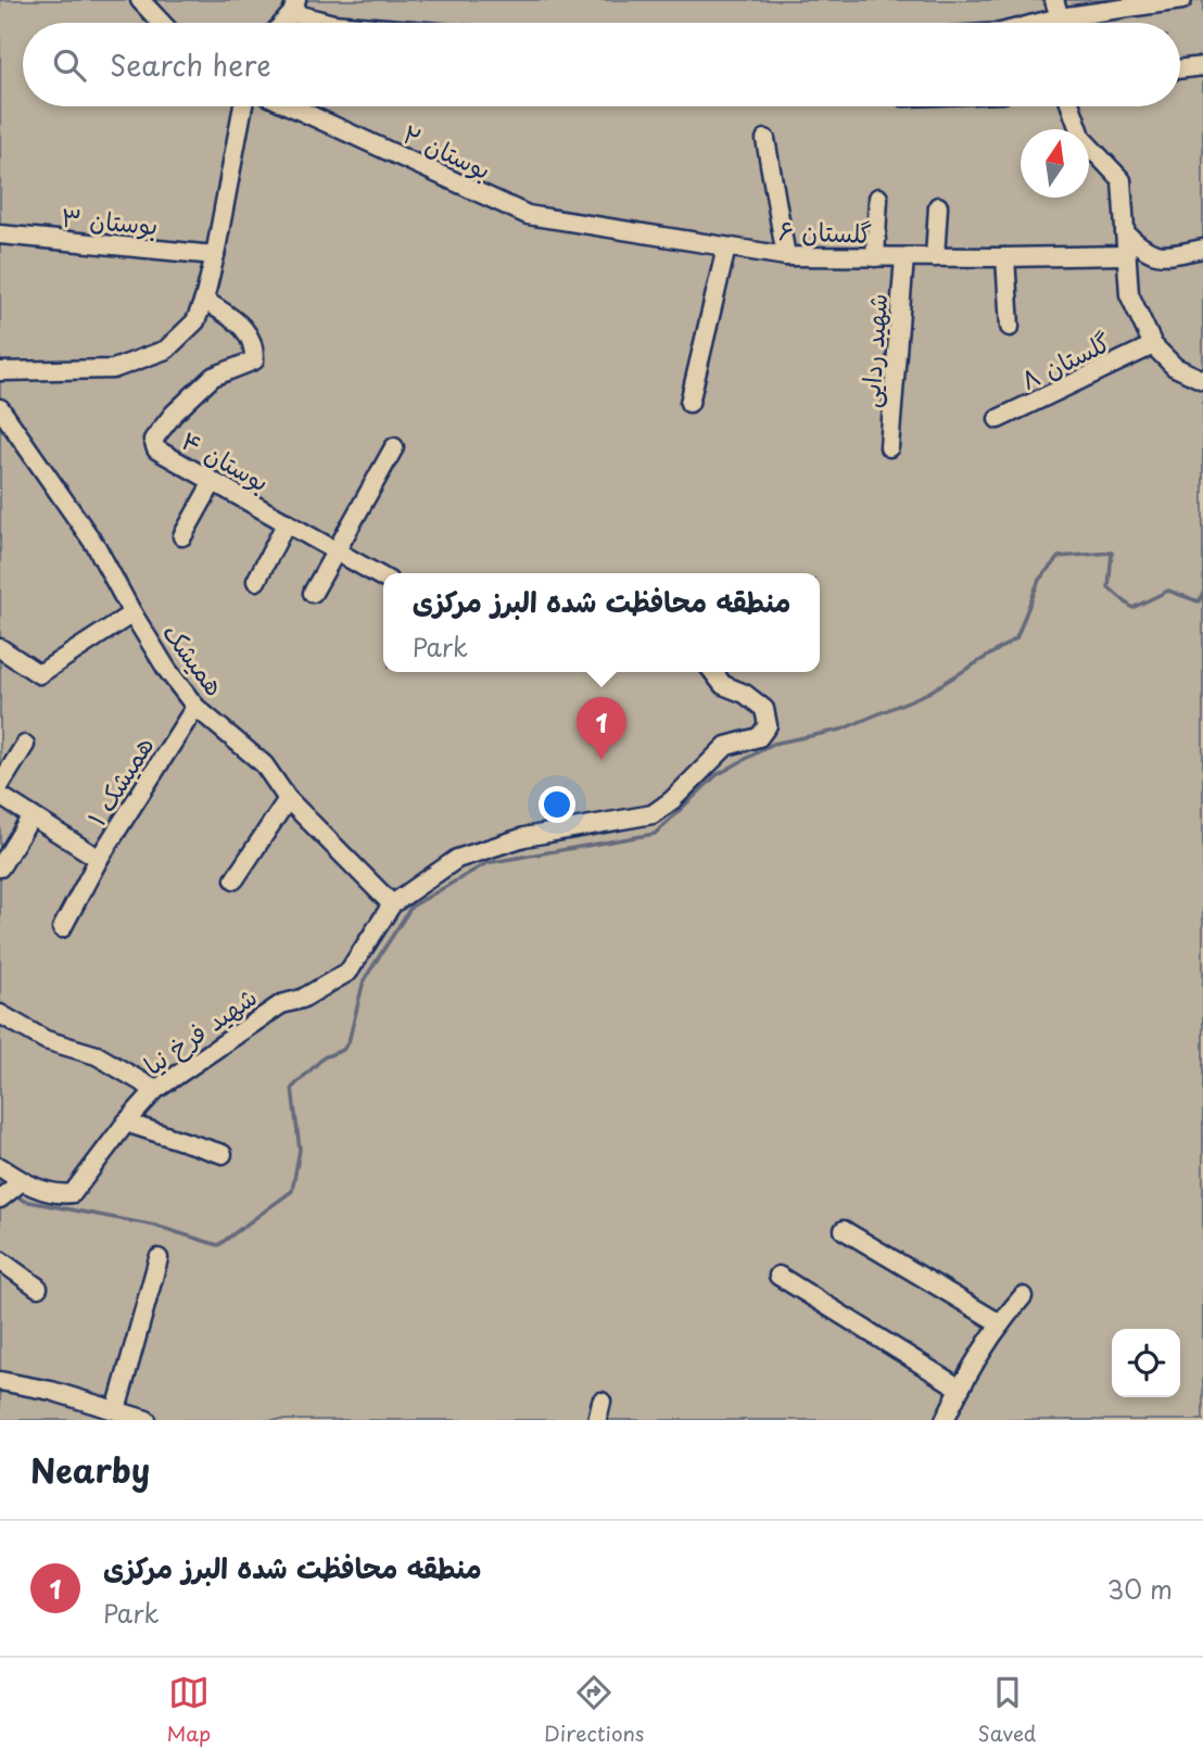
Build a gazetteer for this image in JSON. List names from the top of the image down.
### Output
{
  "streets": {
    "street": [
      "بوستان ۲",
      "بوستان ۳",
      "گلستان ۶",
      "شهید ردایی",
      "گلستان ۸",
      "بوستان ۴",
      "همیشک",
      "همیشک ۱",
      "شهید فرخ نیا"
    ]
  },
  "crossings": [
    ["بوستان ۲", "گلستان ۶"],
    ["گلستان ۶", "شهید ردایی"],
    ["همیشک", "همیشک ۱"],
    ["همیشک", "شهید فرخ نیا"]
  ],
  "north": "top",
  "page": {
    "search": "Search here",
    "popup": ["منطقه محافظت شده البرز مرکزی", "Park"],
    "pins": "1",
    "heading": "Nearby",
    "list": [
      {
        "mark": "1",
        "name": "منطقه محافظت شده البرز مرکزی",
        "note": "Park",
        "value": "30 m"
      }
    ],
    "nav": ["Map", "Directions", "Saved"]
  }
}
